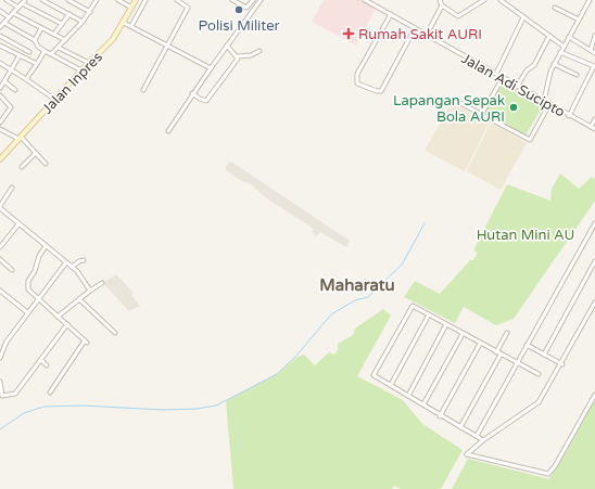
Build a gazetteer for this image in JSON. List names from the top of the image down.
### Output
{
  "streets": {
    "main road": ["Jalan Inpres"],
    "street": ["Jalan Adi Sucipto"]
  },
  "districts": ["Maharatu"],
  "parks": ["Hutan Mini AU"],
  "places": {
    "other": ["Polisi Militer", "Lapangan Sepak Bola AURI"],
    "health": ["Rumah Sakit AURI"]
  }
}
